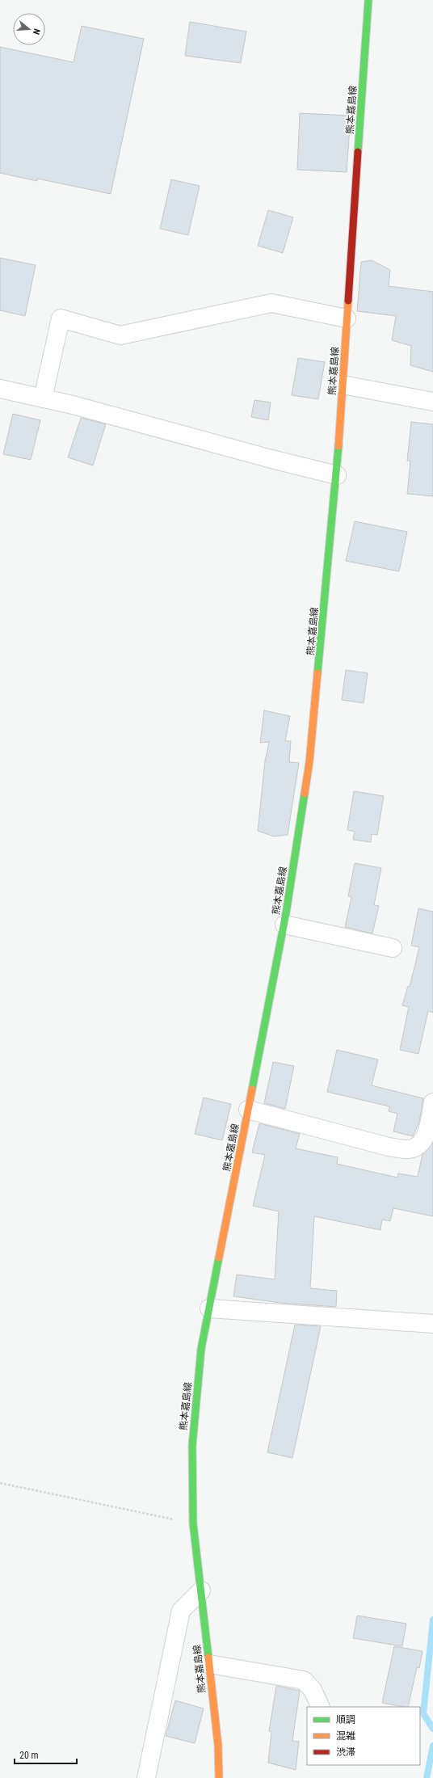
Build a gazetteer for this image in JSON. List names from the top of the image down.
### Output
{
  "streets": {
    "main road": ["熊本嘉島線"]
  },
  "legend": ["順調", "混雑", "渋滞"],
  "scale_bar": "20 m",
  "north": "right"
}
